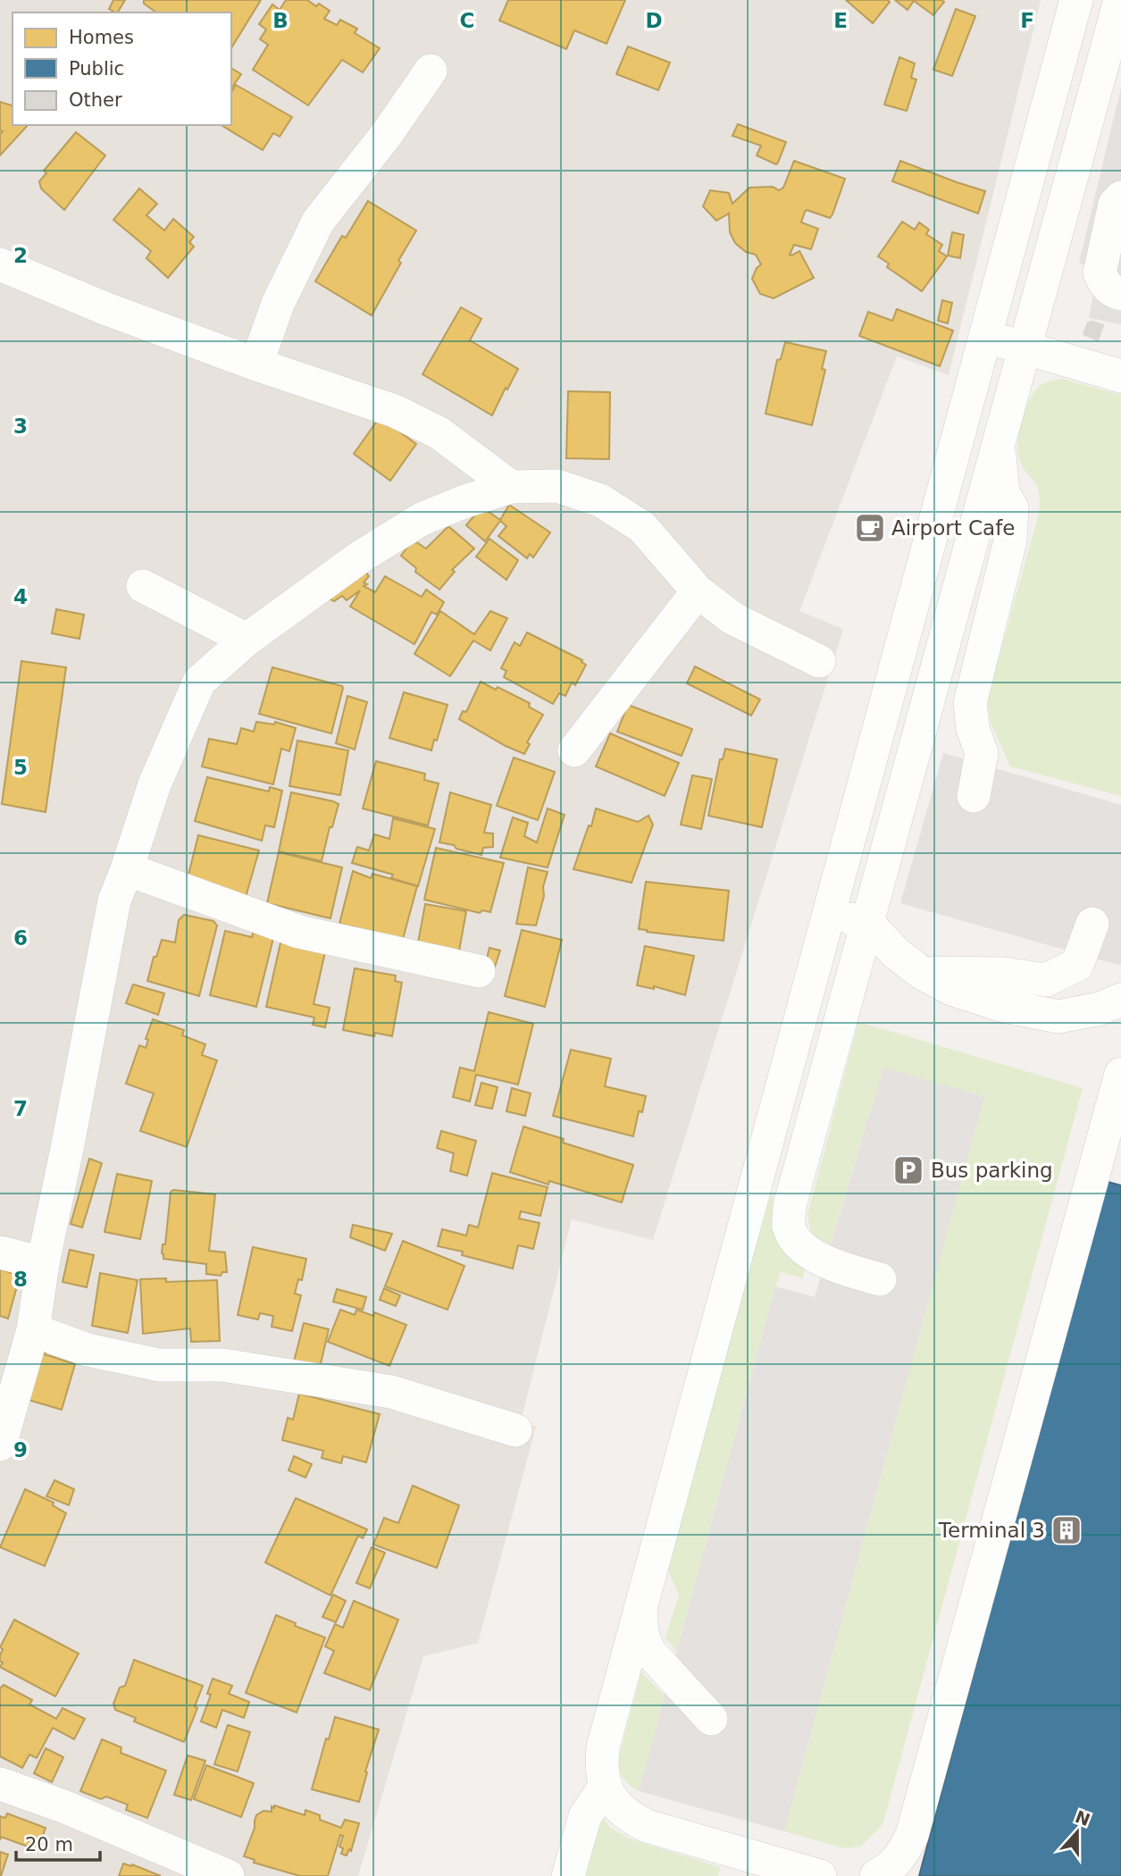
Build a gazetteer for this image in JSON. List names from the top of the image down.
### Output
{
  "places": {
    "cafe": ["Airport Cafe"],
    "parking": ["Bus parking"],
    "building": ["Terminal 3"]
  },
  "legend": ["Homes", "Public", "Other"],
  "scale_bar": "20 m",
  "north": "top",
  "grid": {
    "columns": [
      "B",
      "C",
      "D",
      "E",
      "F"
    ],
    "rows": [
      "2",
      "3",
      "4",
      "5",
      "6",
      "7",
      "8",
      "9"
    ]
  }
}
